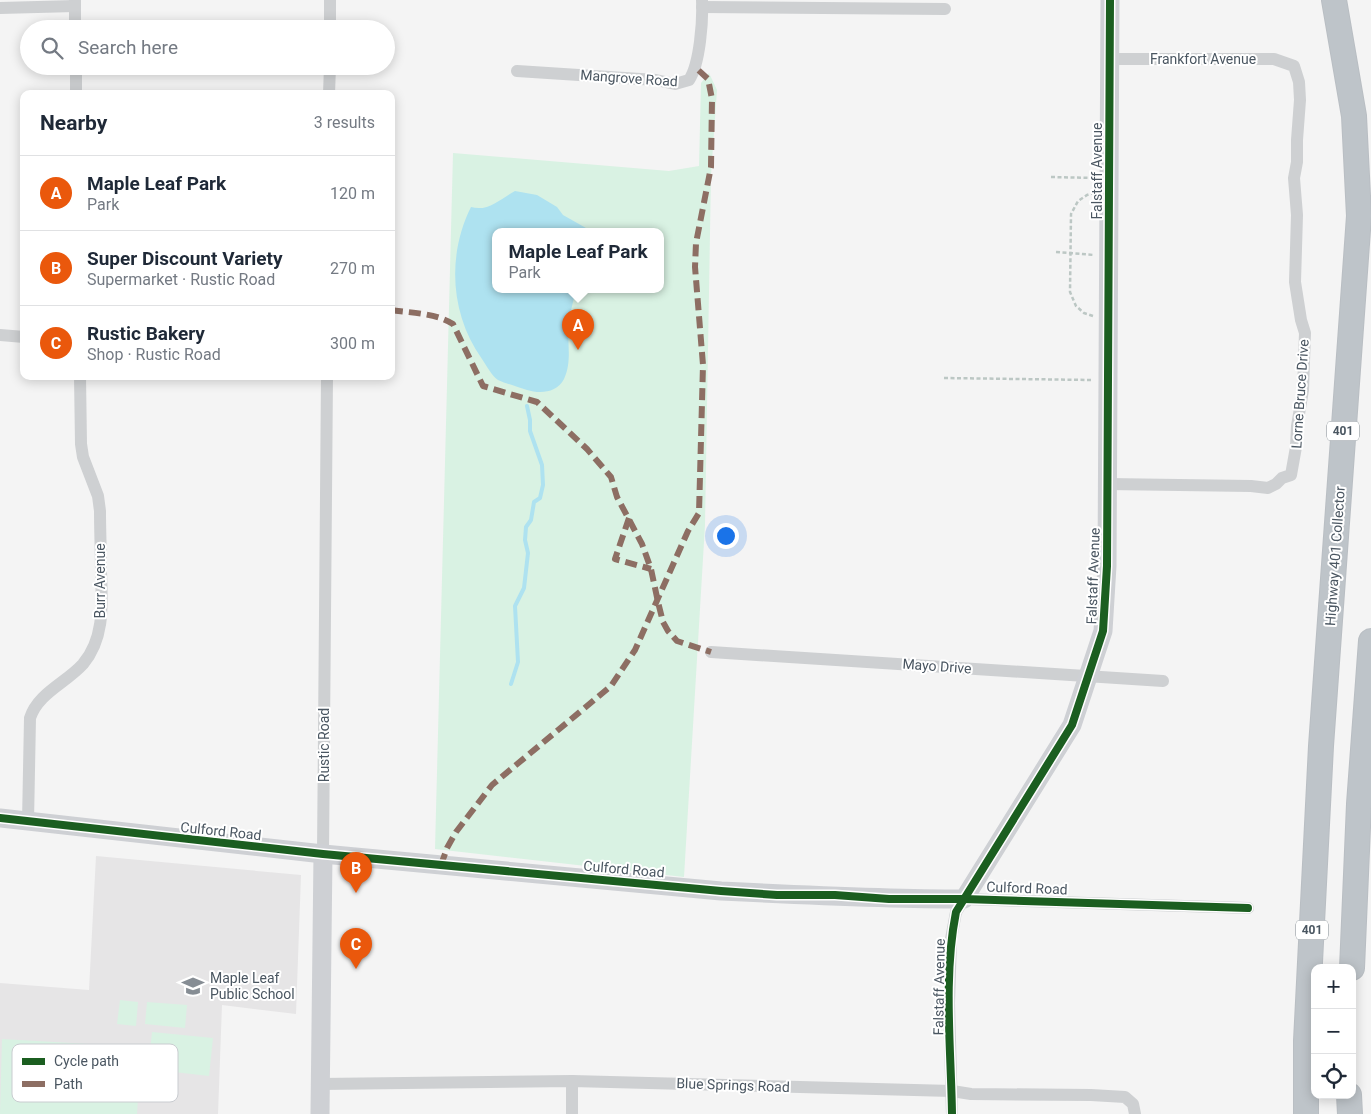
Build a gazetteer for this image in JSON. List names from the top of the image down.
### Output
{
  "streets": {
    "highway": ["401", "Highway 401 Collector"],
    "street": [
      "Frankfort Avenue",
      "Mangrove Road",
      "Falstaff Avenue",
      "Lorne Bruce Drive",
      "Burr Avenue",
      "Mayo Drive",
      "Rustic Road",
      "Culford Road",
      "Blue Springs Road"
    ]
  },
  "crossings": [
    ["Frankfort Avenue", "Falstaff Avenue"],
    ["Frankfort Avenue", "Lorne Bruce Drive"],
    ["Falstaff Avenue", "Lorne Bruce Drive"],
    ["Falstaff Avenue", "Mayo Drive"],
    ["Falstaff Avenue", "Culford Road"],
    ["Falstaff Avenue", "Blue Springs Road"],
    ["Burr Avenue", "Culford Road"],
    ["Rustic Road", "Culford Road"],
    ["Rustic Road", "Blue Springs Road"]
  ],
  "places": {
    "school or university": ["Maple Leaf Public School"]
  },
  "legend": ["Cycle path", "Path"],
  "page": {
    "search": "Search here",
    "heading": ["Nearby", "3 results"],
    "list": [
      {
        "mark": "A",
        "name": "Maple Leaf Park",
        "note": "Park",
        "value": "120 m"
      },
      {
        "mark": "B",
        "name": "Super Discount Variety",
        "note": "Supermarket · Rustic Road",
        "value": "270 m"
      },
      {
        "mark": "C",
        "name": "Rustic Bakery",
        "note": "Shop · Rustic Road",
        "value": "300 m"
      }
    ],
    "popup": ["Maple Leaf Park", "Park"],
    "pins": ["A", "B", "C"],
    "map_buttons": ["+", "−"]
  }
}
